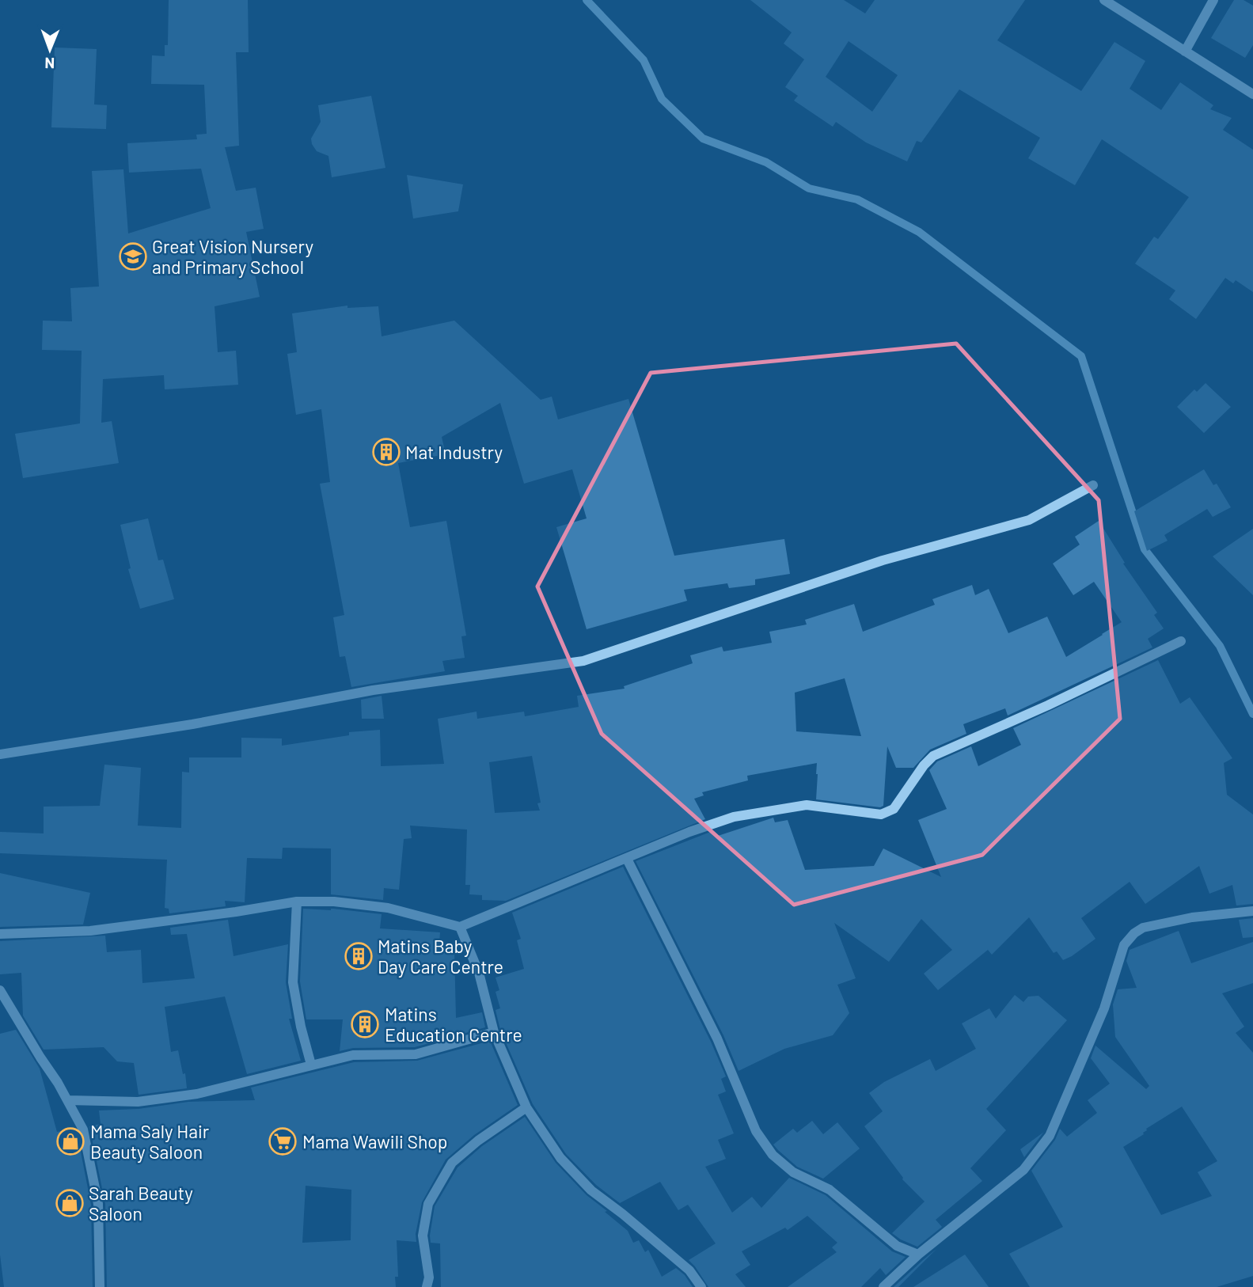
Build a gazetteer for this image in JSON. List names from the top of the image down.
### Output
{
  "places": {
    "school or university": ["Great Vision Nursery and Primary School"],
    "building": ["Mat Industry", "Matins Baby Day Care Centre", "Matins Education Centre"],
    "shop": ["Mama Saly Hair Beauty Saloon", "Sarah Beauty Saloon"],
    "supermarket": ["Mama Wawili Shop"]
  },
  "north": "bottom"
}
